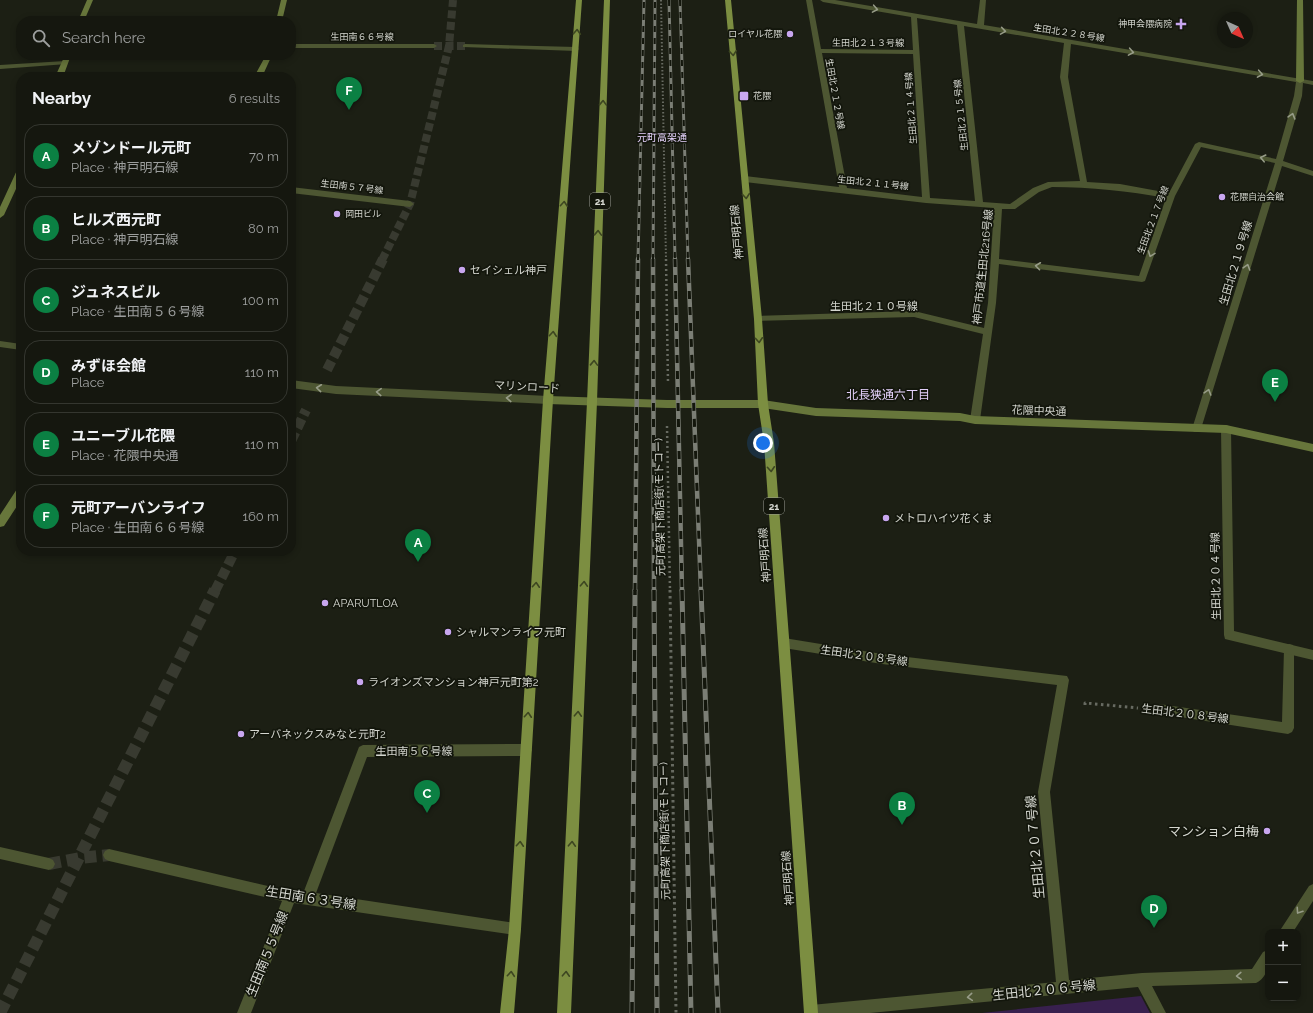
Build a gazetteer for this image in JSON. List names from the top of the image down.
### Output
{
  "streets": {
    "main road": ["21", "神戸明石線"],
    "street": [
      "生田北２２８号線",
      "生田南６６号線",
      "生田北２１３号線",
      "生田北２１２号線",
      "生田北２１４号線",
      "生田北２１５号線",
      "生田北２１１号線",
      "生田南５７号線",
      "生田北２１７号線",
      "生田北２１９号線",
      "神戸市道生田北216号線",
      "生田北２１０号線",
      "マリンロード",
      "花隈中央通",
      "生田北２０４号線",
      "生田北２０８号線",
      "生田南５６号線",
      "生田北２０７号線",
      "生田南６３号線",
      "生田南５５号線",
      "生田北２０６号線"
    ],
    "path": ["元町高架下商店街(モトコー)"]
  },
  "crossings": [
    ["生田北２２８号線", "生田北２１４号線"],
    ["生田北２２８号線", "生田北２１５号線"],
    ["生田北２２８号線", "生田北２１９号線"],
    ["生田北２１３号線", "生田北２１２号線"],
    ["生田北２１３号線", "生田北２１４号線"],
    ["生田北２１２号線", "生田北２１１号線"],
    ["生田北２１４号線", "生田北２１１号線"],
    ["生田北２１５号線", "生田北２１１号線"],
    ["生田北２１１号線", "神戸明石線"],
    ["生田北２１１号線", "神戸市道生田北216号線"],
    ["21", "マリンロード"],
    ["生田北２１７号線", "生田北２１９号線"],
    ["生田北２１７号線", "神戸市道生田北216号線"],
    ["神戸明石線", "生田北２１０号線"],
    ["神戸明石線", "マリンロード"],
    ["神戸明石線", "花隈中央通"],
    ["神戸明石線", "生田北２０８号線"],
    ["神戸明石線", "生田北２０６号線"],
    ["生田北２１９号線", "花隈中央通"],
    ["神戸市道生田北216号線", "生田北２１０号線"],
    ["神戸市道生田北216号線", "花隈中央通"],
    ["マリンロード", "花隈中央通"],
    ["マリンロード", "元町高架下商店街(モトコー)"],
    ["花隈中央通", "生田北２０４号線"],
    ["生田北２０４号線", "生田北２０８号線"],
    ["生田北２０８号線", "生田北２０７号線"],
    ["生田南５６号線", "生田南６３号線"],
    ["生田北２０７号線", "生田北２０６号線"],
    ["生田南６３号線", "生田南５５号線"]
  ],
  "one_way": [
    "生田北２２８号線",
    "神戸明石線",
    "生田北２１９号線",
    "マリンロード",
    "生田北２０６号線"
  ],
  "districts": ["元町高架通", "北長狭通六丁目"],
  "places": {
    "health": ["神甲会隈病院"],
    "other": [
      "ロイヤル花隈",
      "花隈自治会館",
      "岡田ビル",
      "セイシェル神戸",
      "メトロハイツ花くま",
      "APARUTLOA",
      "シャルマンライフ元町",
      "ライオンズマンション神戸元町第2",
      "アーバネックスみなと元町2",
      "マンション白梅"
    ],
    "transit": ["花隈"]
  },
  "north": "bottom right",
  "page": {
    "search": "Search here",
    "heading": ["Nearby", "6 results"],
    "pins": [
      "F",
      "E",
      "A",
      "C",
      "B",
      "D"
    ],
    "list": [
      {
        "mark": "A",
        "name": "メゾンドール元町",
        "note": "Place · 神戸明石線",
        "value": "70 m"
      },
      {
        "mark": "B",
        "name": "ヒルズ西元町",
        "note": "Place · 神戸明石線",
        "value": "80 m"
      },
      {
        "mark": "C",
        "name": "ジュネスビル",
        "note": "Place · 生田南５６号線",
        "value": "100 m"
      },
      {
        "mark": "D",
        "name": "みずほ会館",
        "note": "Place",
        "value": "110 m"
      },
      {
        "mark": "E",
        "name": "ユニーブル花隈",
        "note": "Place · 花隈中央通",
        "value": "110 m"
      },
      {
        "mark": "F",
        "name": "元町アーバンライフ",
        "note": "Place · 生田南６６号線",
        "value": "160 m"
      }
    ],
    "map_buttons": ["+", "−"]
  }
}
